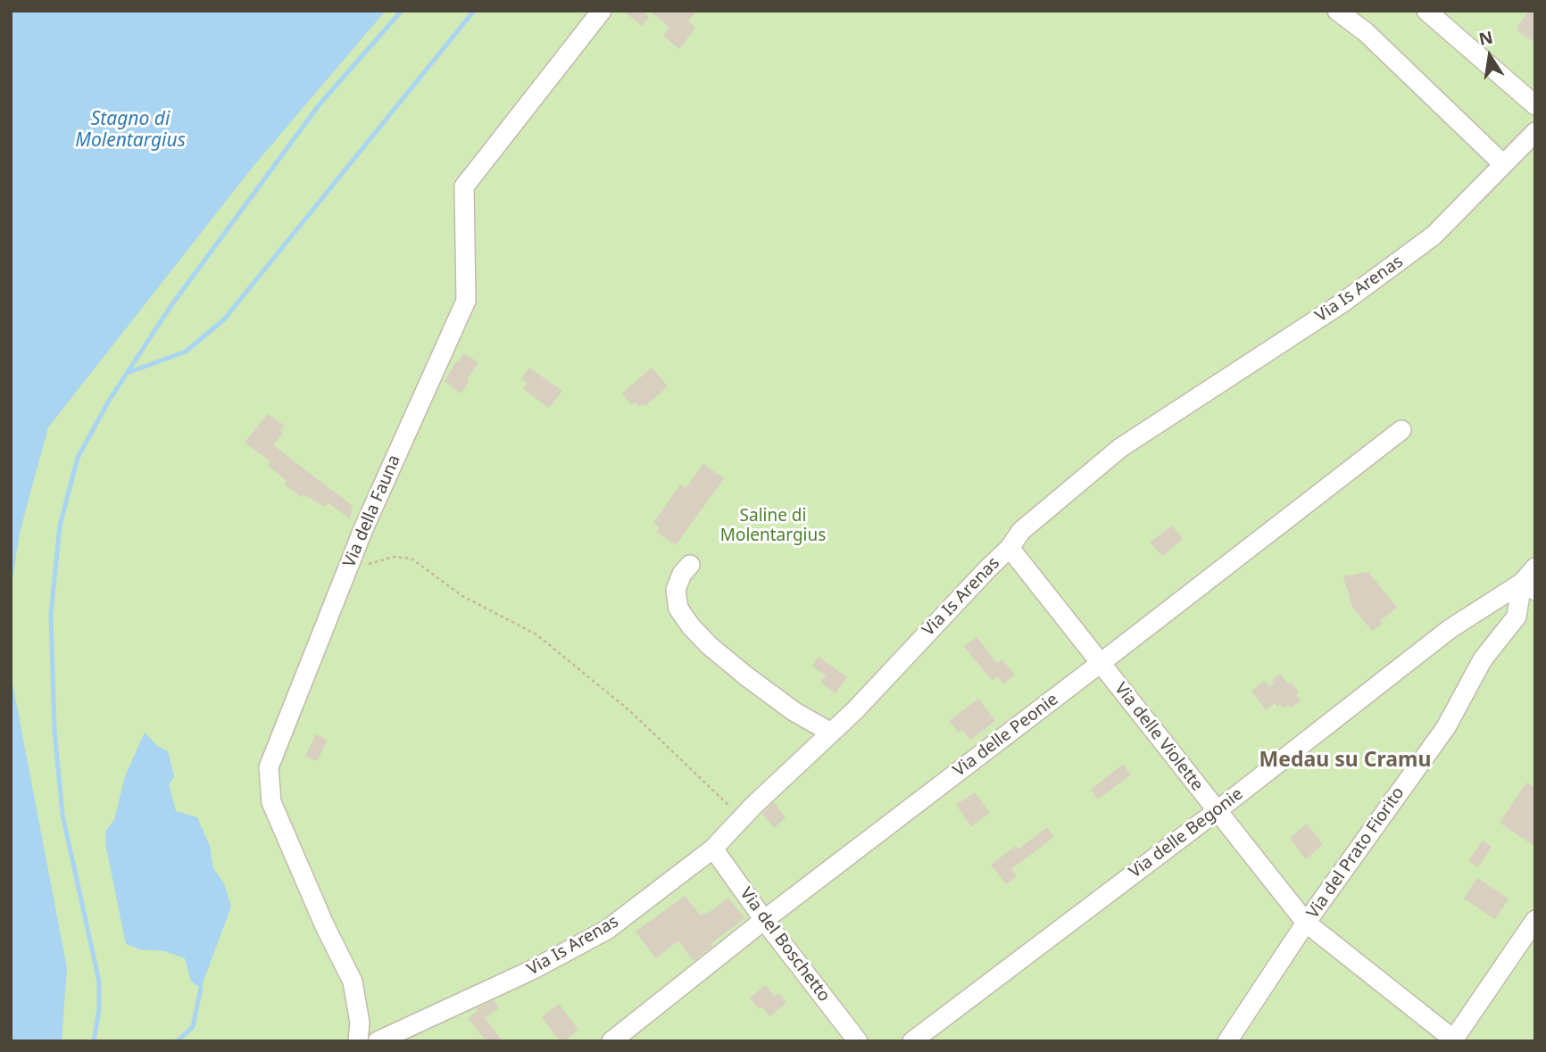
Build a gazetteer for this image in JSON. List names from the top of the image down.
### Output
{
  "streets": {
    "street": [
      "Via Is Arenas",
      "Via della Fauna",
      "Via delle Peonie",
      "Via delle Violette",
      "Via delle Begonie",
      "Via del Prato Fiorito",
      "Via del Boschetto"
    ]
  },
  "crossings": [
    ["Via Is Arenas", "Via delle Violette"],
    ["Via Is Arenas", "Via del Boschetto"],
    ["Via delle Peonie", "Via delle Violette"],
    ["Via delle Peonie", "Via del Boschetto"],
    ["Via delle Violette", "Via delle Begonie"],
    ["Via delle Violette", "Via del Prato Fiorito"],
    ["Via delle Begonie", "Via del Prato Fiorito"]
  ],
  "districts": ["Medau su Cramu"],
  "water": ["Stagno di Molentargius"],
  "parks": ["Saline di Molentargius"],
  "north": "top"
}
